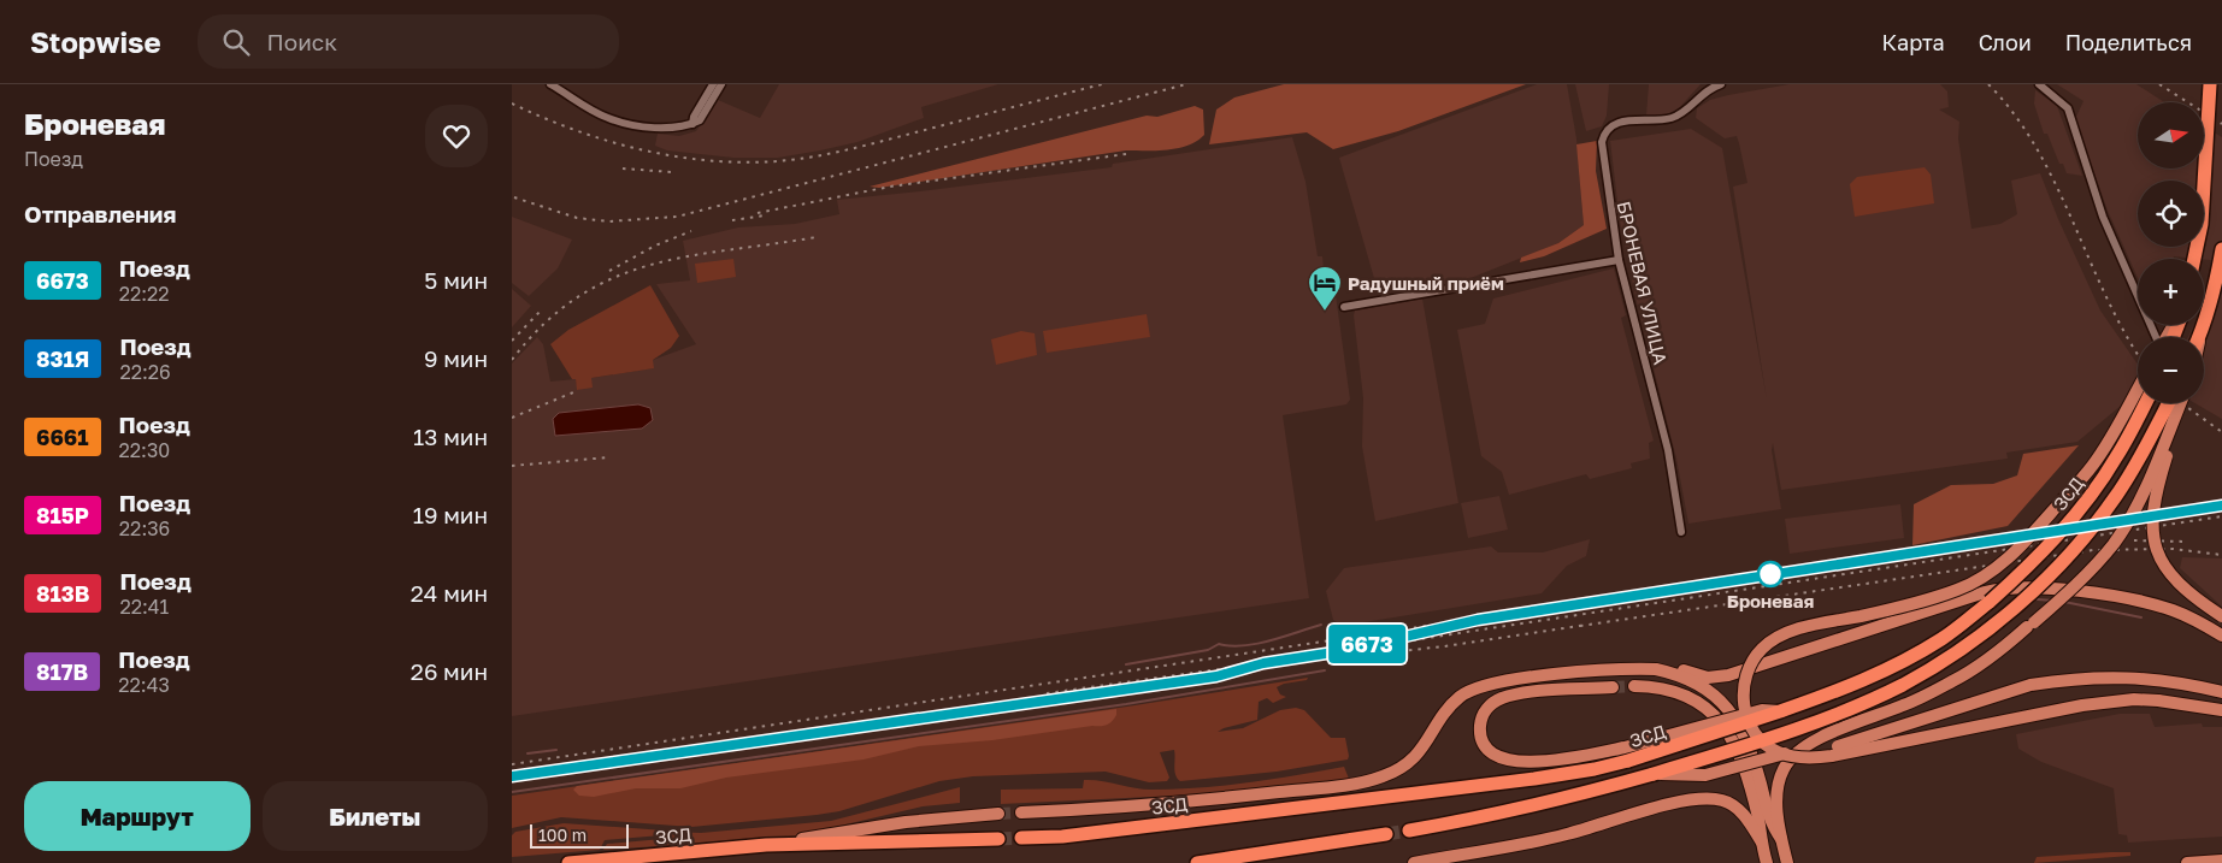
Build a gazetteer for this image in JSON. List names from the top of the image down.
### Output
{
  "streets": {
    "highway": ["ЗСД"],
    "street": ["БРОНЕВАЯ УЛИЦА"]
  },
  "places": {
    "hotel": ["Радушный приём"],
    "other": ["Броневая"]
  },
  "scale_bar": "100 m",
  "north": "right",
  "page": {
    "header": "Stopwise",
    "search": "Поиск",
    "nav": ["Карта", "Слои", "Поделиться"],
    "heading": [
      ["Броневая", "Поезд"],
      "Отправления"
    ],
    "on_map": "6673",
    "map_buttons": ["+", "−"],
    "list": [
      {
        "mark": "6673",
        "name": "Поезд",
        "note": "22:22",
        "value": "5 мин"
      },
      {
        "mark": "831Я",
        "name": "Поезд",
        "note": "22:26",
        "value": "9 мин"
      },
      {
        "mark": "6661",
        "name": "Поезд",
        "note": "22:30",
        "value": "13 мин"
      },
      {
        "mark": "815Р",
        "name": "Поезд",
        "note": "22:36",
        "value": "19 мин"
      },
      {
        "mark": "813В",
        "name": "Поезд",
        "note": "22:41",
        "value": "24 мин"
      },
      {
        "mark": "817В",
        "name": "Поезд",
        "note": "22:43",
        "value": "26 мин"
      }
    ],
    "buttons": ["Маршрут", "Билеты"],
    "scale": "100 m"
  }
}
